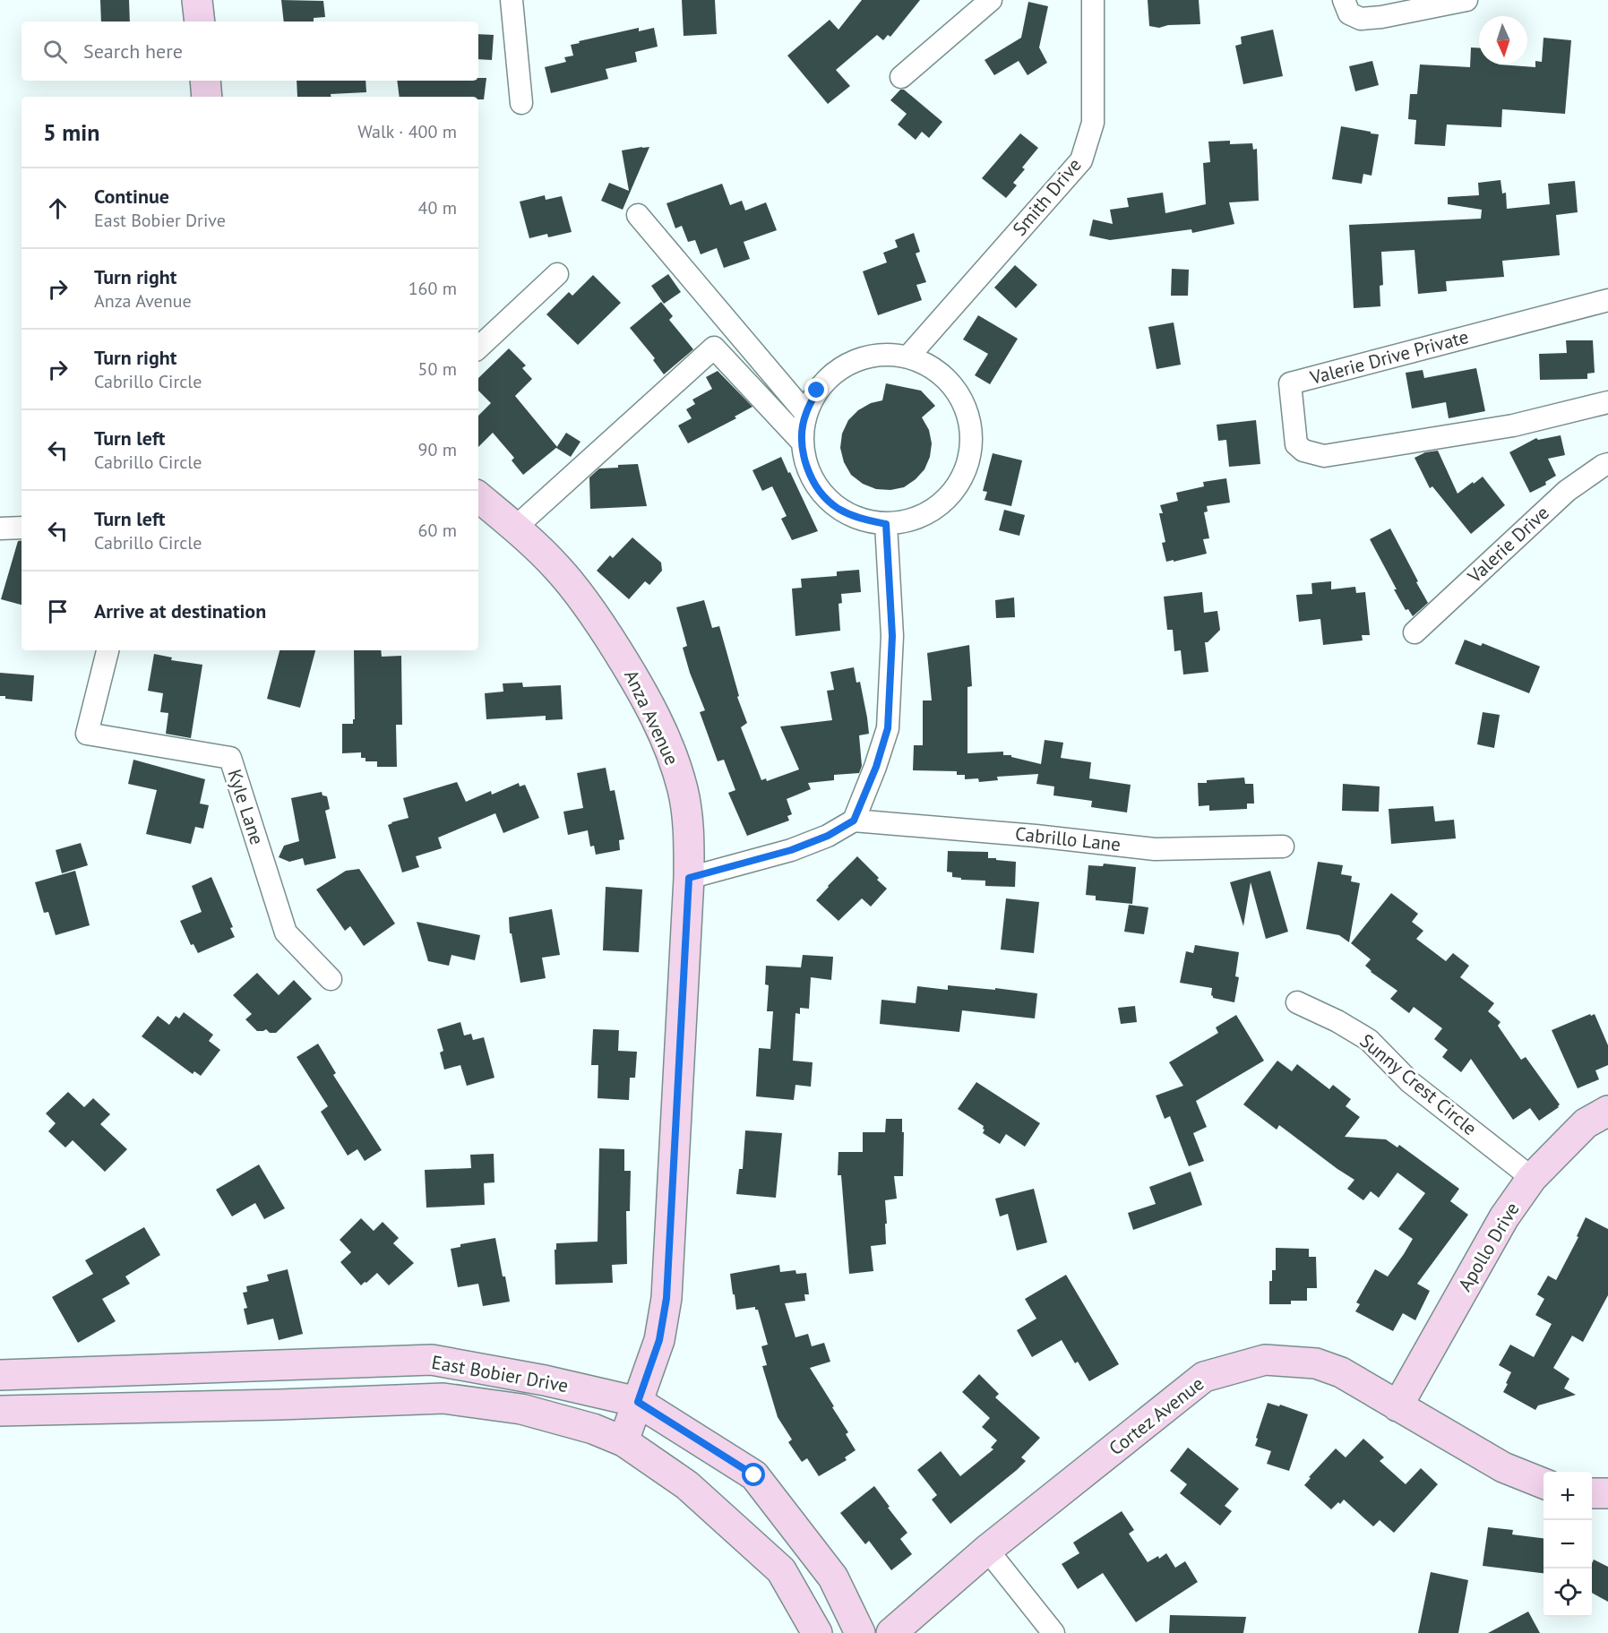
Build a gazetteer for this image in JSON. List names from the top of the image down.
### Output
{
  "streets": {
    "street": [
      "Smith Drive",
      "Valerie Drive Private",
      "Valerie Drive",
      "Anza Avenue",
      "Kyle Lane",
      "Cabrillo Lane",
      "Sunny Crest Circle",
      "Apollo Drive",
      "East Bobier Drive",
      "Cortez Avenue"
    ]
  },
  "crossings": [
    ["Anza Avenue", "East Bobier Drive"],
    ["Sunny Crest Circle", "Apollo Drive"],
    ["Apollo Drive", "Cortez Avenue"]
  ],
  "north": "bottom",
  "page": {
    "search": "Search here",
    "heading": ["5 min", "Walk · 400 m"],
    "list": [
      ["Continue", "East Bobier Drive", "40 m"],
      ["Turn right", "Anza Avenue", "160 m"],
      ["Turn right", "Cabrillo Circle", "50 m"],
      ["Turn left", "Cabrillo Circle", "90 m"],
      ["Turn left", "Cabrillo Circle", "60 m"],
      "Arrive at destination"
    ],
    "map_buttons": ["+", "−"]
  }
}
